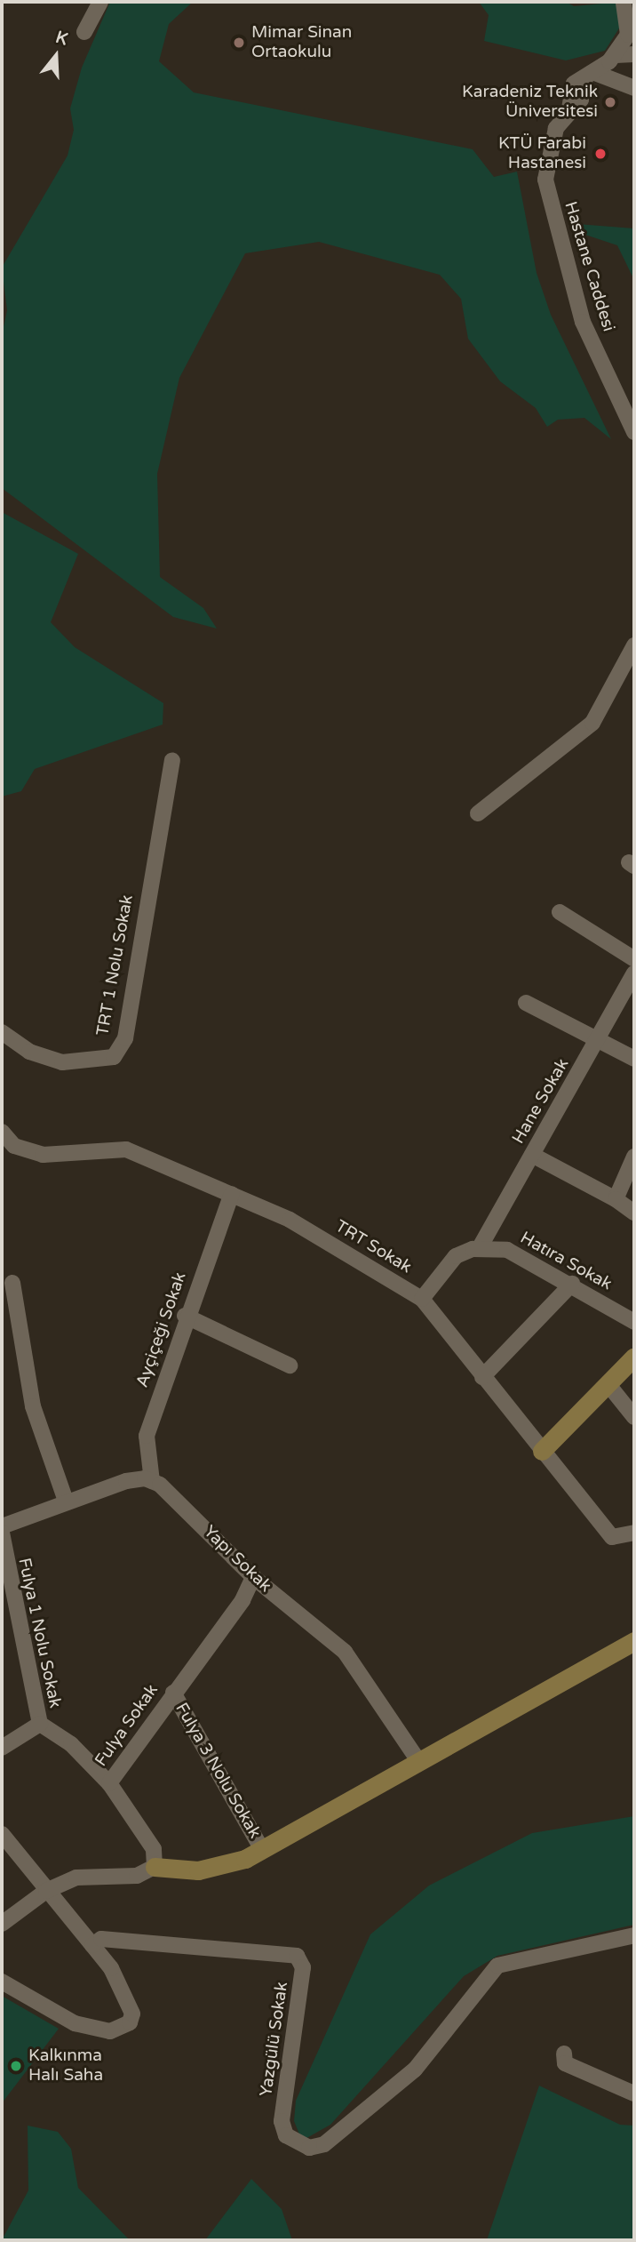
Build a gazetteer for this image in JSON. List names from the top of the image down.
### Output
{
  "streets": {
    "street": [
      "Hastane Caddesi",
      "TRT 1 Nolu Sokak",
      "Hane Sokak",
      "TRT Sokak",
      "Hatıra Sokak",
      "Ayçiçeği Sokak",
      "Yapı Sokak",
      "Fulya 1 Nolu Sokak",
      "Fulya Sokak",
      "Fulya 3 Nolu Sokak",
      "Yazgülü Sokak"
    ]
  },
  "crossings": [
    ["Hane Sokak", "Hatıra Sokak"],
    ["TRT Sokak", "Hatıra Sokak"],
    ["TRT Sokak", "Ayçiçeği Sokak"],
    ["Ayçiçeği Sokak", "Yapı Sokak"],
    ["Yapı Sokak", "Fulya Sokak"],
    ["Fulya 1 Nolu Sokak", "Fulya Sokak"],
    ["Fulya Sokak", "Fulya 3 Nolu Sokak"]
  ],
  "places": [
    "Mimar Sinan Ortaokulu",
    "Karadeniz Teknik Üniversitesi",
    "KTÜ Farabi Hastanesi",
    "Kalkınma Halı Saha"
  ],
  "north": "top"
}
